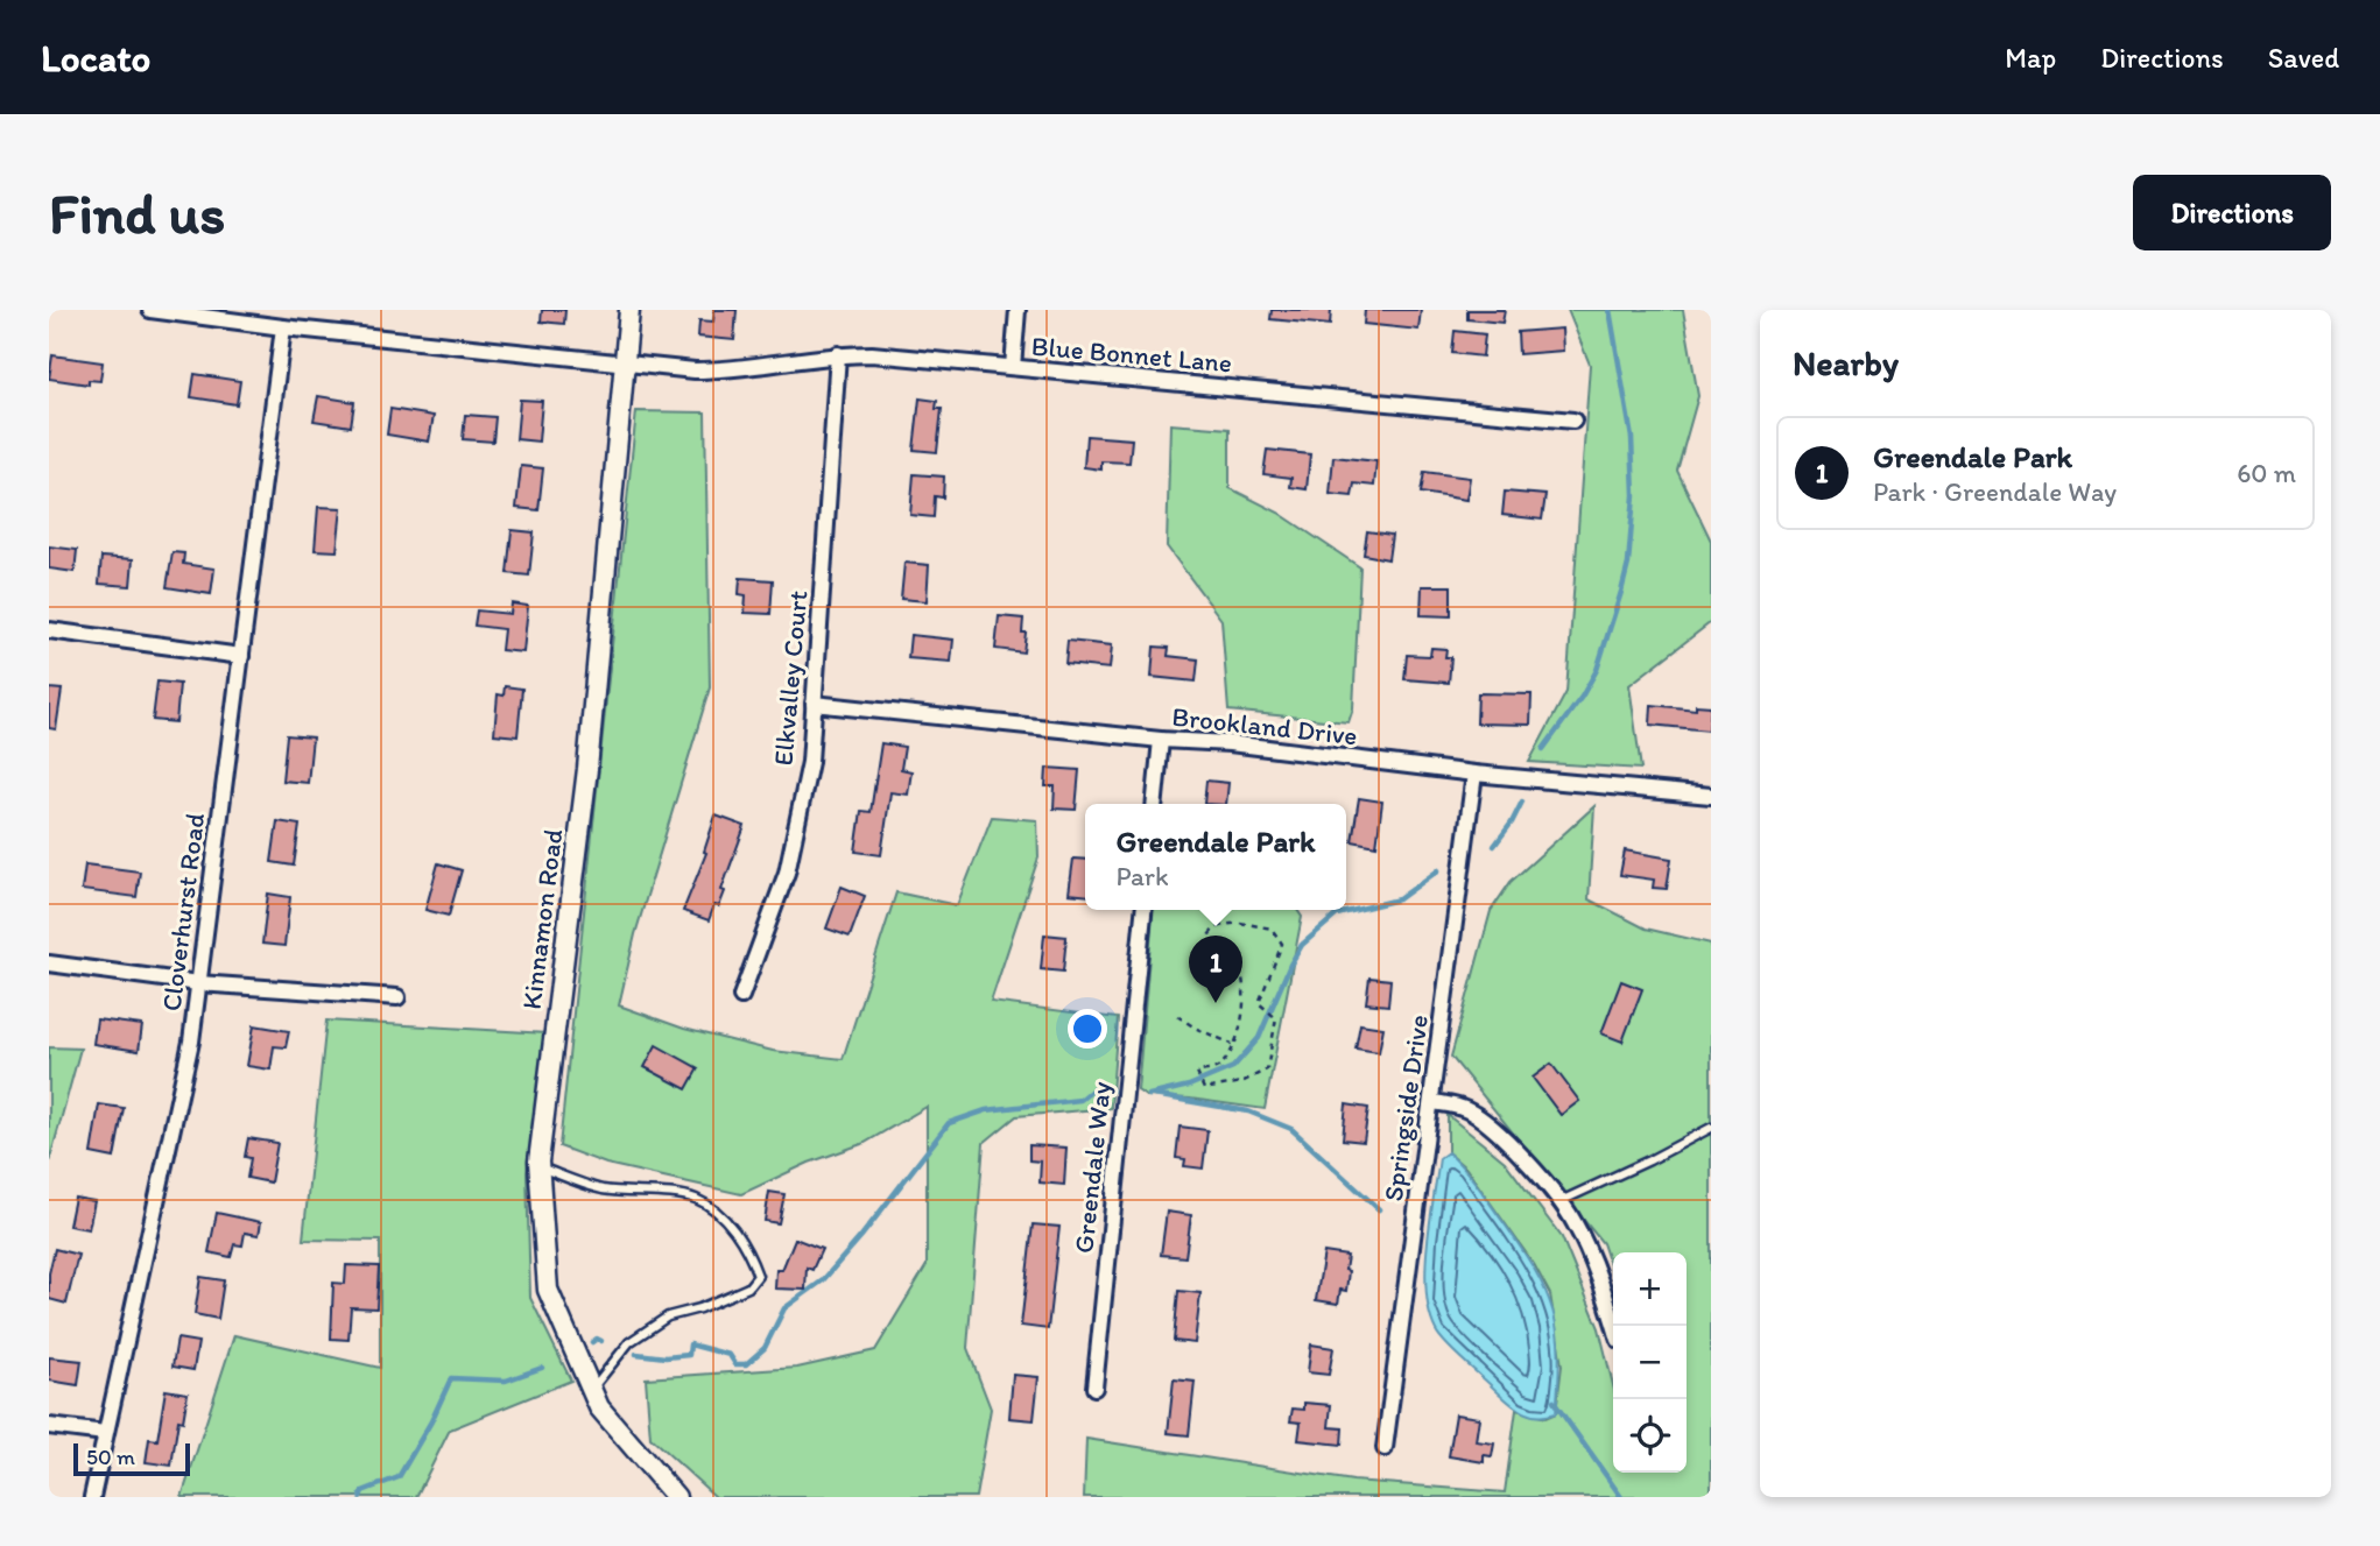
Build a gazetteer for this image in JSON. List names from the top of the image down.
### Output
{
  "streets": {
    "main road": ["Kinnamon Road"],
    "street": [
      "Blue Bonnet Lane",
      "Elkvalley Court",
      "Brookland Drive",
      "Cloverhurst Road",
      "Springside Drive",
      "Greendale Way"
    ]
  },
  "crossings": [
    ["Blue Bonnet Lane", "Elkvalley Court"],
    ["Blue Bonnet Lane", "Cloverhurst Road"],
    ["Blue Bonnet Lane", "Kinnamon Road"],
    ["Elkvalley Court", "Brookland Drive"],
    ["Brookland Drive", "Springside Drive"]
  ],
  "scale_bar": "50 m",
  "page": {
    "header": "Locato",
    "nav": ["Map", "Directions", "Saved"],
    "buttons": "Directions",
    "title": "Find us",
    "heading": "Nearby",
    "list": [
      {
        "mark": "1",
        "name": "Greendale Park",
        "note": "Park · Greendale Way",
        "value": "60 m"
      }
    ],
    "popup": ["Greendale Park", "Park"],
    "pins": "1",
    "map_buttons": ["+", "−"],
    "scale": "50 m"
  }
}
